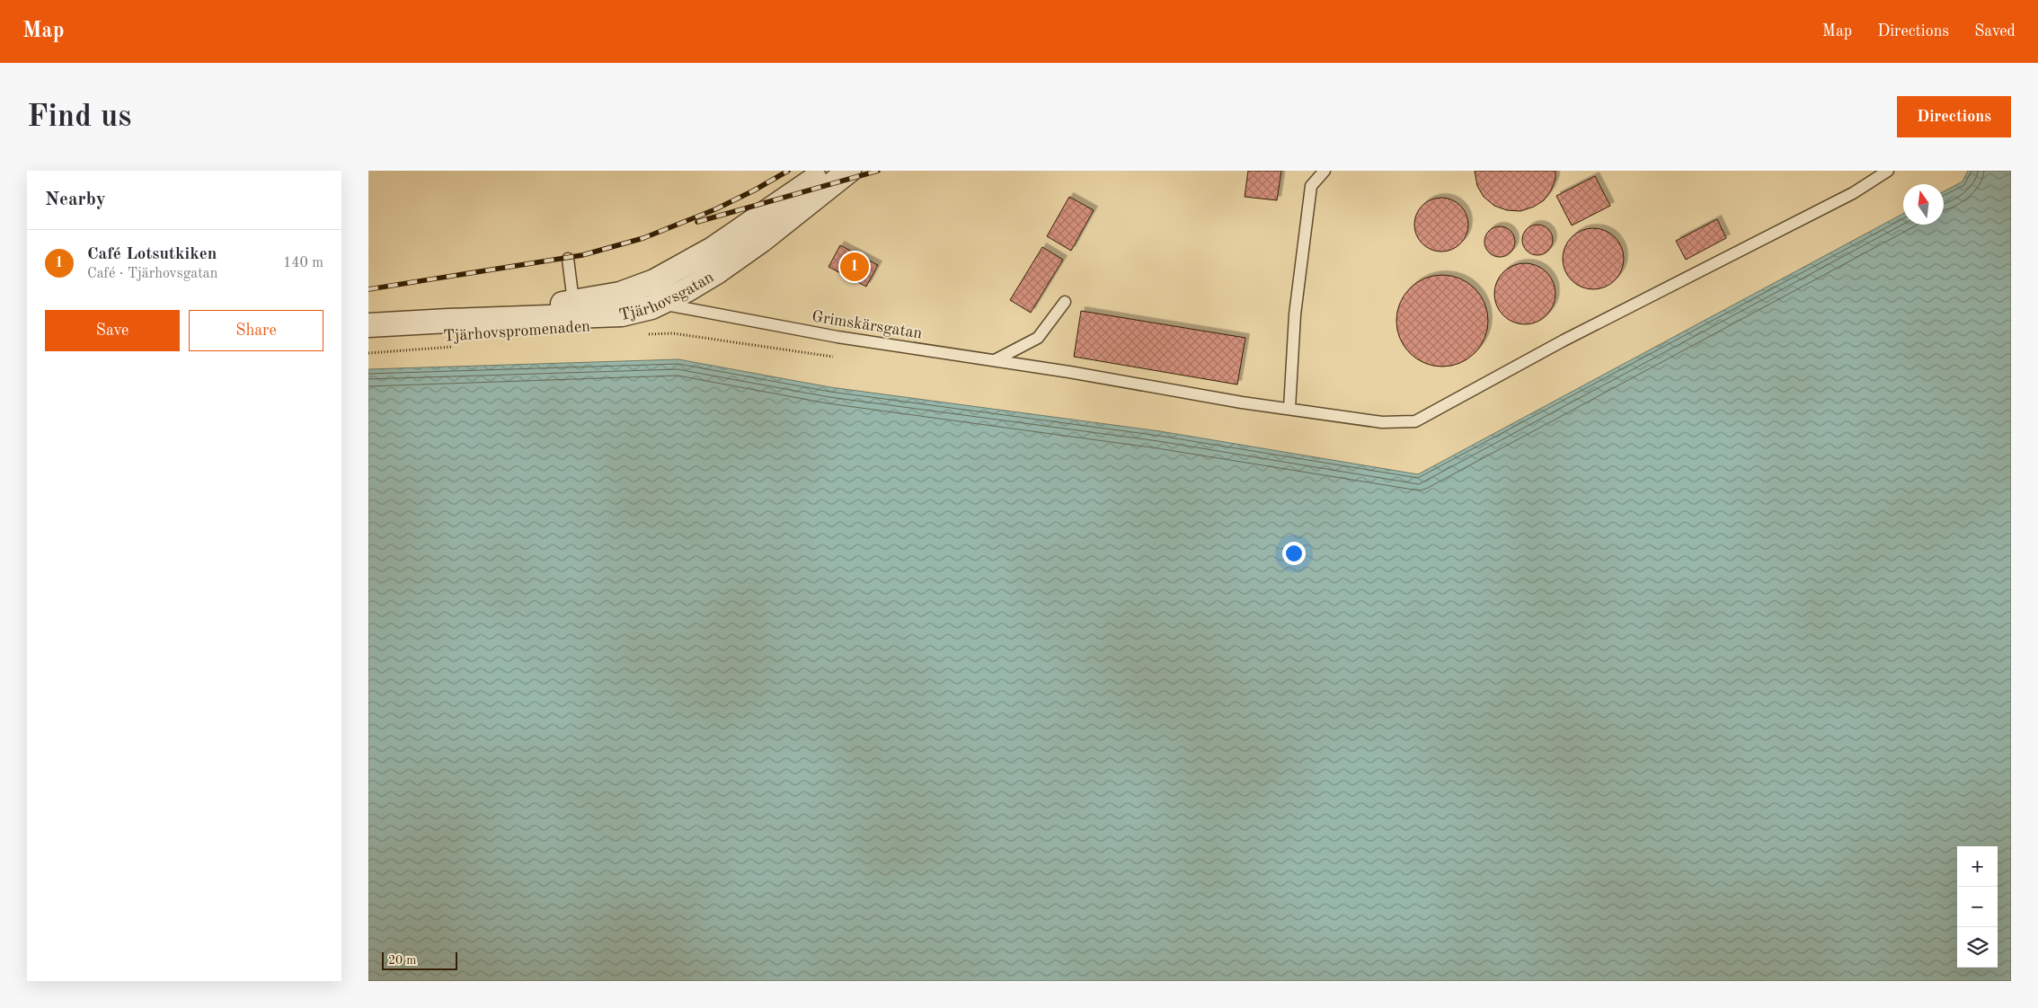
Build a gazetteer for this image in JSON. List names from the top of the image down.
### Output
{
  "streets": {
    "street": ["Tjärhovsgatan"],
    "lane": ["Grimskärsgatan"],
    "path": ["Tjärhovspromenaden"]
  },
  "crossings": [
    ["Tjärhovsgatan", "Grimskärsgatan"]
  ],
  "scale_bar": "20 m",
  "north": "top",
  "page": {
    "header": "Map",
    "nav": ["Map", "Directions", "Saved"],
    "buttons": [
      "Directions",
      ["Save", "Share"]
    ],
    "title": "Find us",
    "heading": "Nearby",
    "list": [
      {
        "mark": "1",
        "name": "Café Lotsutkiken",
        "note": "Café · Tjärhovsgatan",
        "value": "140 m"
      }
    ],
    "pins": "1",
    "map_buttons": ["+", "−"],
    "scale": "20 m"
  }
}
